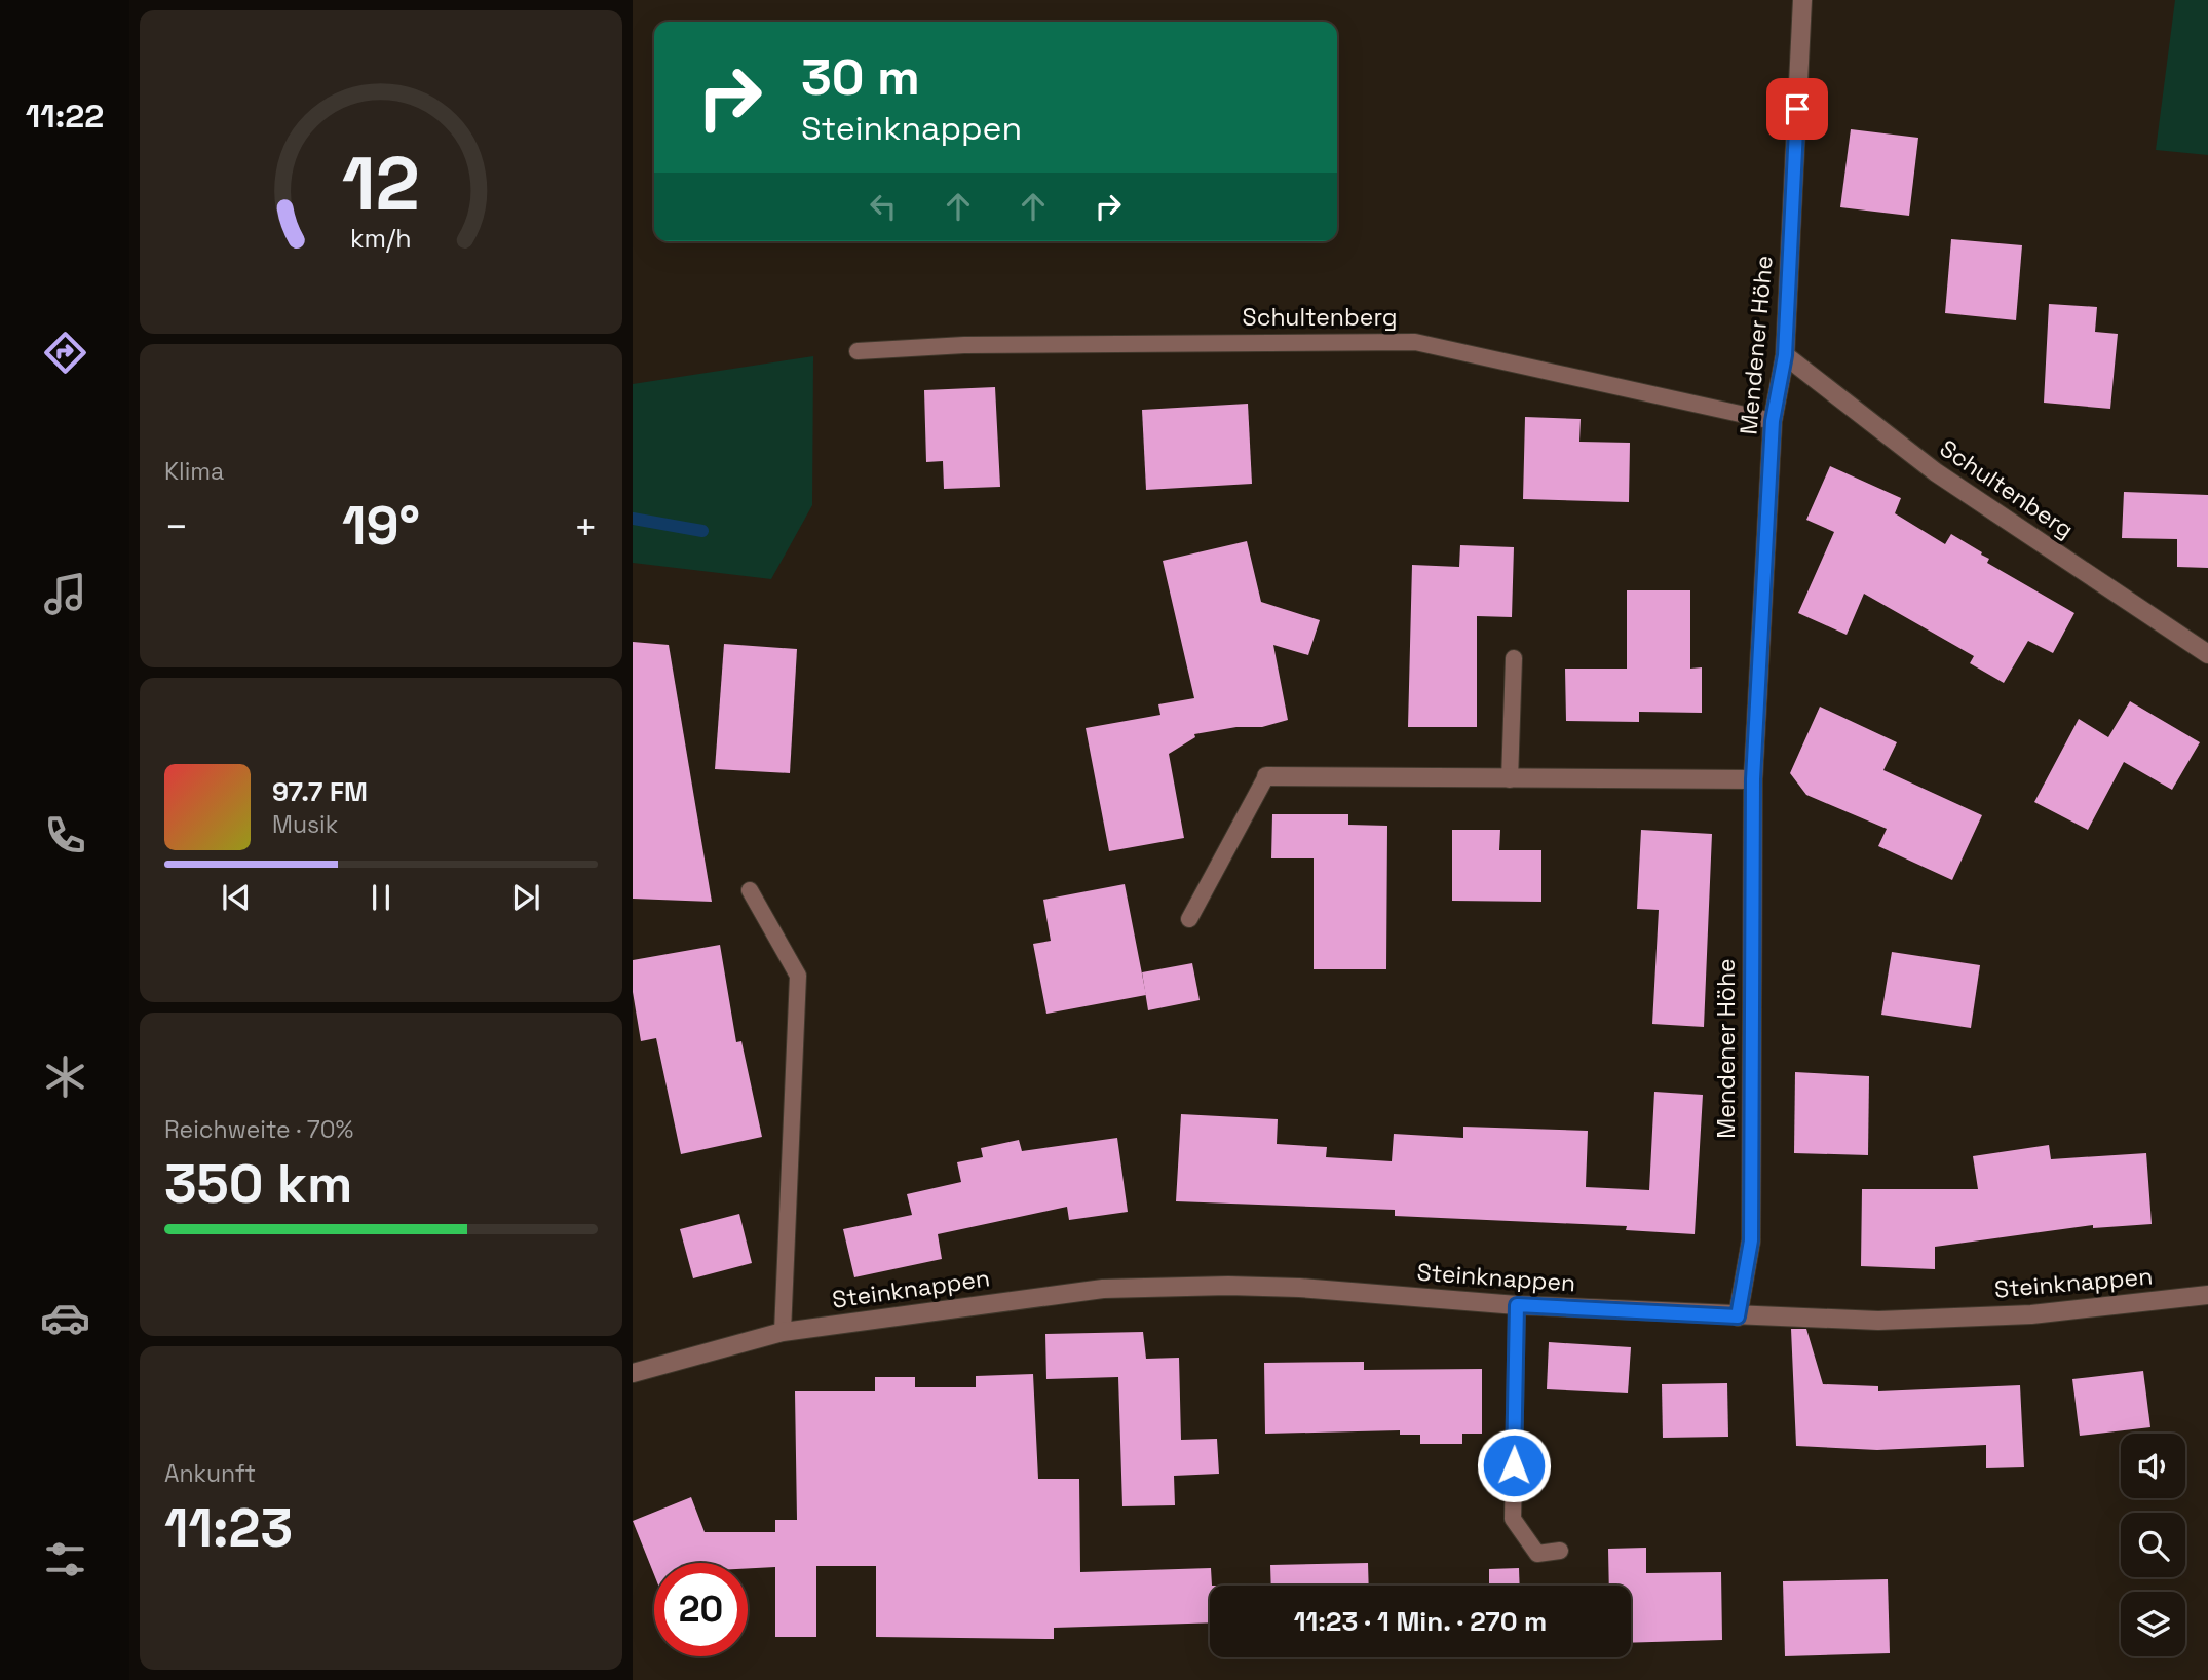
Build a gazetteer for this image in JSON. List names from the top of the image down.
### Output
{
  "streets": {
    "street": ["Schultenberg", "Mendener Höhe", "Steinknappen"]
  },
  "crossings": [
    ["Schultenberg", "Mendener Höhe"],
    ["Mendener Höhe", "Steinknappen"]
  ],
  "page": {
    "tabs": "11:22",
    "turn": ["30 m", "Steinknappen"],
    "tile": [
      "Klima",
      ["Reichweite · 70%", "350 km"],
      ["Ankunft", "11:23"]
    ],
    "heat": ["−", "19°", "+"],
    "song": ["97.7 FM", "Musik"],
    "limit": "20",
    "trip": "11:23 · 1 Min. · 270 m",
    "gauge": ["12", "km/h"]
  }
}
